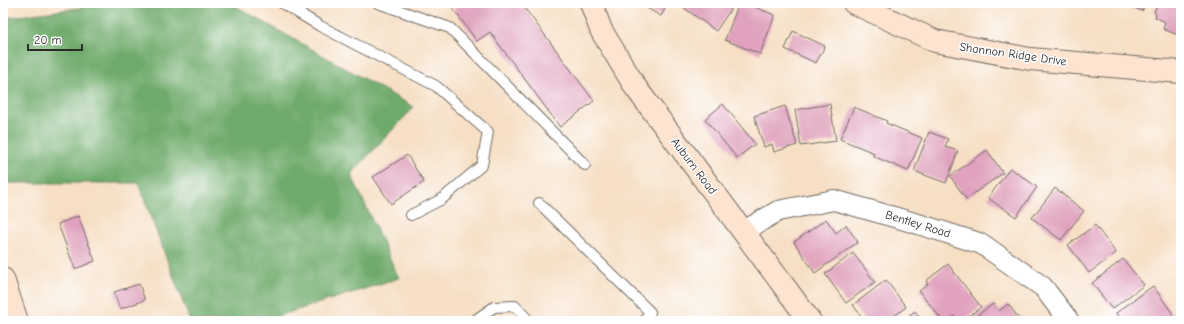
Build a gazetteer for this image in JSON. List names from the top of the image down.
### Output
{
  "streets": {
    "street": ["Shannon Ridge Drive", "Auburn Road", "Bentley Road"]
  },
  "crossings": [
    ["Auburn Road", "Bentley Road"]
  ],
  "scale_bar": "20 m"
}
